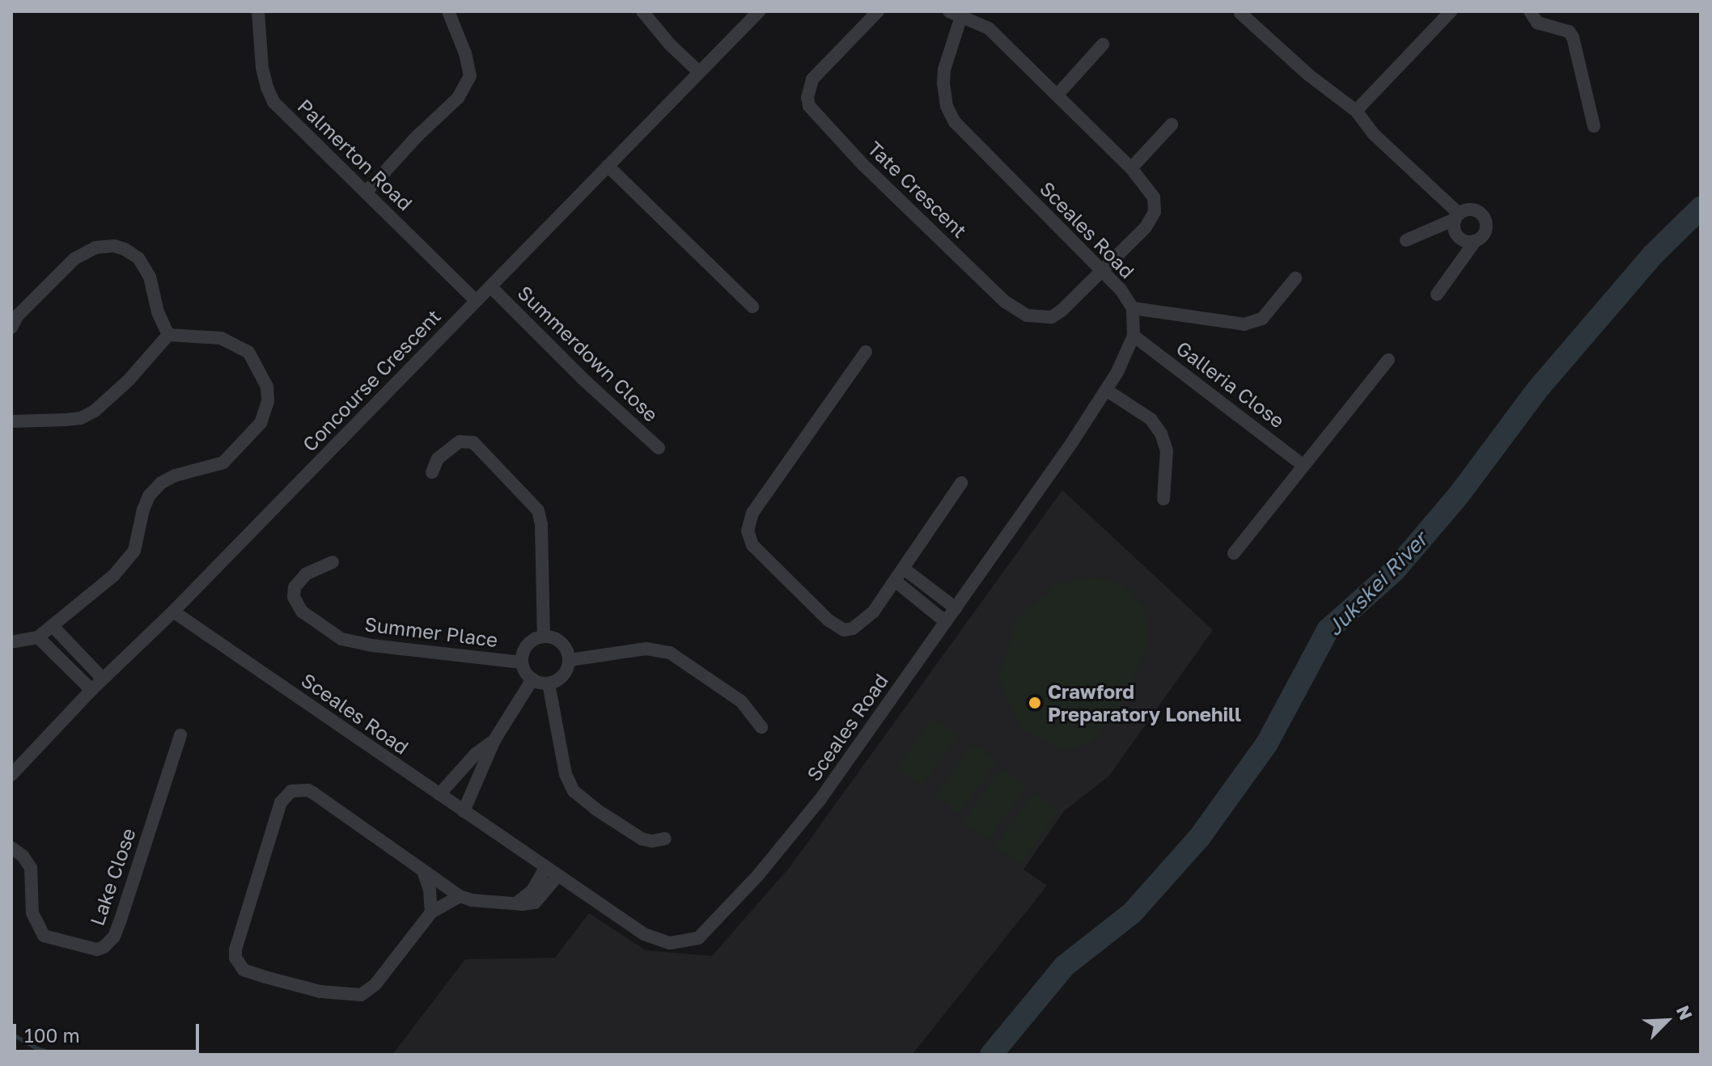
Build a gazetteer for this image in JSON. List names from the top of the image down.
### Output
{
  "streets": {
    "street": [
      "Palmerton Road",
      "Tate Crescent",
      "Sceales Road",
      "Summerdown Close",
      "Concourse Crescent",
      "Galleria Close",
      "Summer Place",
      "Lake Close"
    ]
  },
  "crossings": [
    ["Palmerton Road", "Concourse Crescent"],
    ["Tate Crescent", "Sceales Road"],
    ["Sceales Road", "Concourse Crescent"],
    ["Sceales Road", "Galleria Close"],
    ["Summerdown Close", "Concourse Crescent"]
  ],
  "water": ["Jukskei River"],
  "places": ["Crawford Preparatory Lonehill"],
  "scale_bar": "100 m",
  "north": "top right"
}
